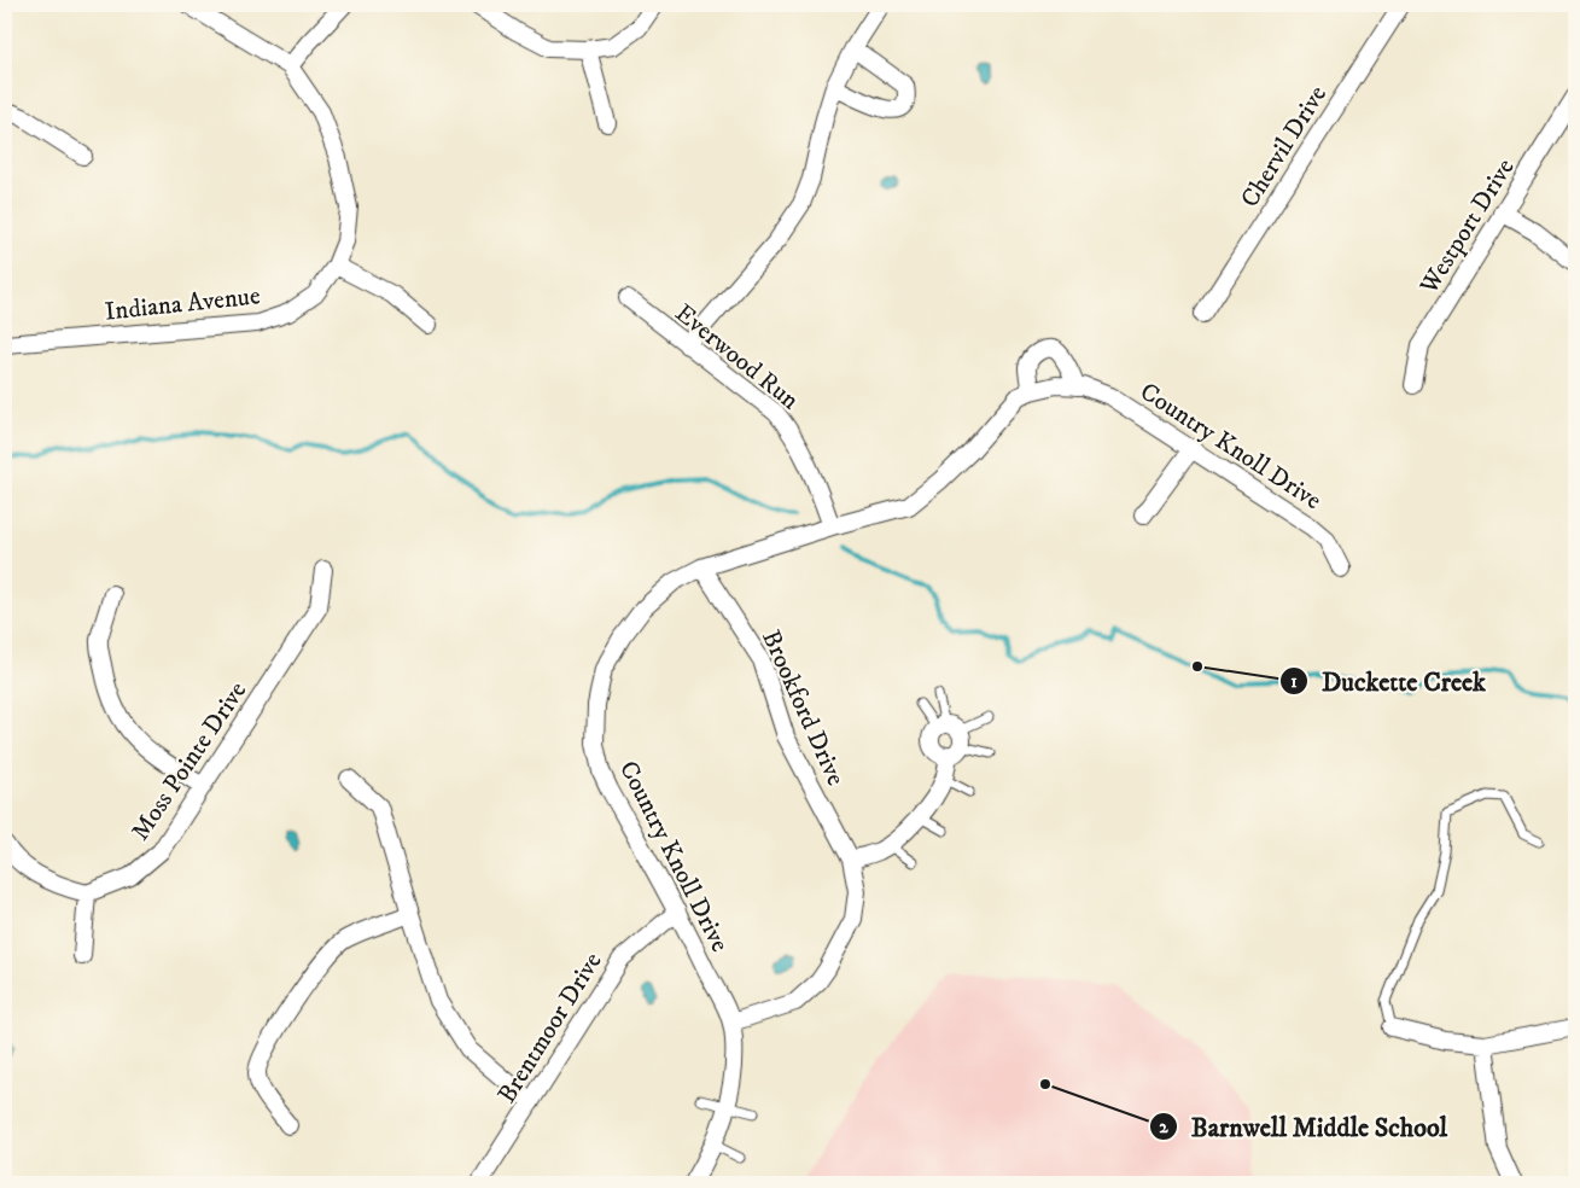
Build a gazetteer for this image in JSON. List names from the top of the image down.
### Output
{
  "streets": {
    "street": [
      "Chervil Drive",
      "Westport Drive",
      "Indiana Avenue",
      "Everwood Run",
      "Country Knoll Drive",
      "Brookford Drive",
      "Moss Pointe Drive",
      "Brentmoor Drive"
    ]
  },
  "crossings": [
    ["Everwood Run", "Country Knoll Drive"],
    ["Country Knoll Drive", "Brookford Drive"],
    ["Country Knoll Drive", "Brentmoor Drive"]
  ],
  "places": ["Duckette Creek", "Barnwell Middle School"]
}
